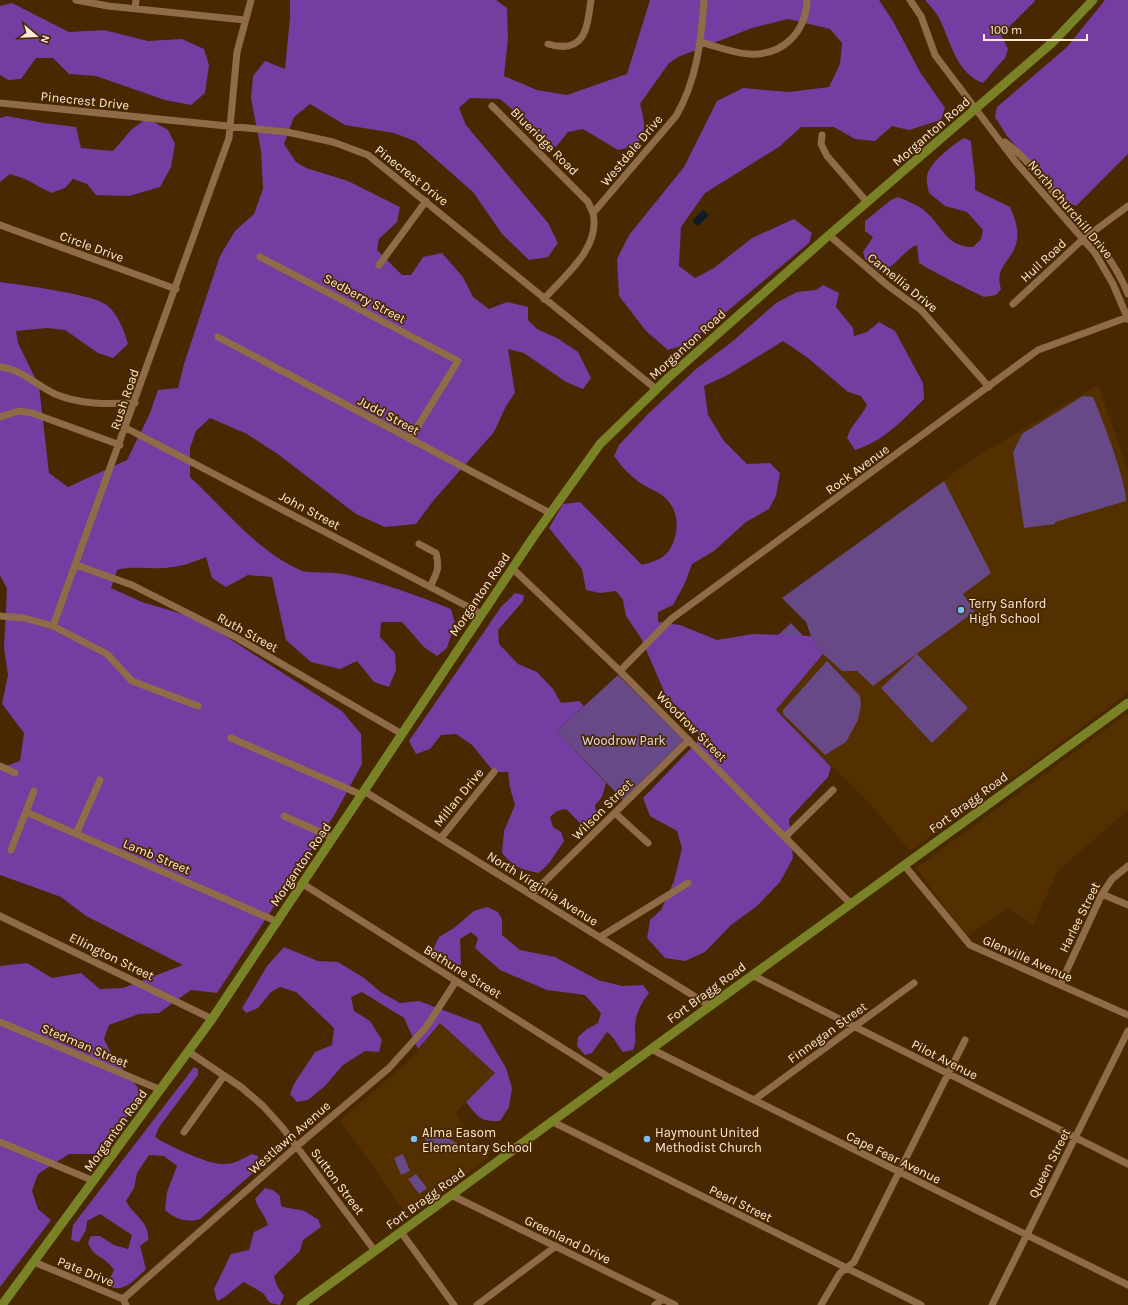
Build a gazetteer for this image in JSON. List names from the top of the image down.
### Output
{
  "streets": {
    "main road": ["Morganton Road", "Fort Bragg Road"],
    "street": [
      "Pinecrest Drive",
      "Blueridge Road",
      "Westdale Drive",
      "North Churchill Drive",
      "Circle Drive",
      "Hull Road",
      "Camellia Drive",
      "Sedberry Street",
      "Rush Road",
      "Judd Street",
      "Rock Avenue",
      "John Street",
      "Ruth Street",
      "Woodrow Street",
      "Millan Drive",
      "Wilson Street",
      "Lamb Street",
      "North Virginia Avenue",
      "Harlee Street",
      "Ellington Street",
      "Glenville Avenue",
      "Bethune Street",
      "Finnegan Street",
      "Stedman Street",
      "Pilot Avenue",
      "Westlawn Avenue",
      "Cape Fear Avenue",
      "Queen Street",
      "Sutton Street",
      "Pearl Street",
      "Greenland Drive",
      "Pate Drive"
    ]
  },
  "crossings": [
    ["Pinecrest Drive", "Morganton Road"],
    ["Pinecrest Drive", "Rush Road"],
    ["Morganton Road", "North Churchill Drive"],
    ["Morganton Road", "Camellia Drive"],
    ["Morganton Road", "Judd Street"],
    ["Morganton Road", "John Street"],
    ["Morganton Road", "Ruth Street"],
    ["Morganton Road", "Woodrow Street"],
    ["Morganton Road", "Lamb Street"],
    ["Morganton Road", "North Virginia Avenue"],
    ["Morganton Road", "Ellington Street"],
    ["Morganton Road", "Bethune Street"],
    ["Morganton Road", "Stedman Street"],
    ["Morganton Road", "Sutton Street"],
    ["Morganton Road", "Pate Drive"],
    ["Blueridge Road", "Westdale Drive"],
    ["North Churchill Drive", "Hull Road"],
    ["North Churchill Drive", "Rock Avenue"],
    ["Circle Drive", "Rush Road"],
    ["Camellia Drive", "Rock Avenue"],
    ["Sedberry Street", "Judd Street"],
    ["Rush Road", "John Street"],
    ["Rush Road", "Ruth Street"],
    ["Rock Avenue", "Woodrow Street"],
    ["Woodrow Street", "Fort Bragg Road"],
    ["Woodrow Street", "Wilson Street"],
    ["Millan Drive", "North Virginia Avenue"],
    ["Fort Bragg Road", "North Virginia Avenue"],
    ["Fort Bragg Road", "Glenville Avenue"],
    ["Fort Bragg Road", "Bethune Street"],
    ["Fort Bragg Road", "Pilot Avenue"],
    ["Fort Bragg Road", "Cape Fear Avenue"],
    ["Fort Bragg Road", "Sutton Street"],
    ["Fort Bragg Road", "Pearl Street"],
    ["Fort Bragg Road", "Greenland Drive"],
    ["Wilson Street", "North Virginia Avenue"],
    ["Harlee Street", "Glenville Avenue"],
    ["Bethune Street", "Westlawn Avenue"],
    ["Finnegan Street", "Pilot Avenue"],
    ["Finnegan Street", "Cape Fear Avenue"],
    ["Pilot Avenue", "Queen Street"],
    ["Westlawn Avenue", "Sutton Street"],
    ["Westlawn Avenue", "Pate Drive"],
    ["Cape Fear Avenue", "Queen Street"]
  ],
  "parks": ["Woodrow Park"],
  "places": ["Terry Sanford High School", "Alma Easom Elementary School", "Haymount United Methodist Church"],
  "scale_bar": "100 m",
  "north": "right"
}
